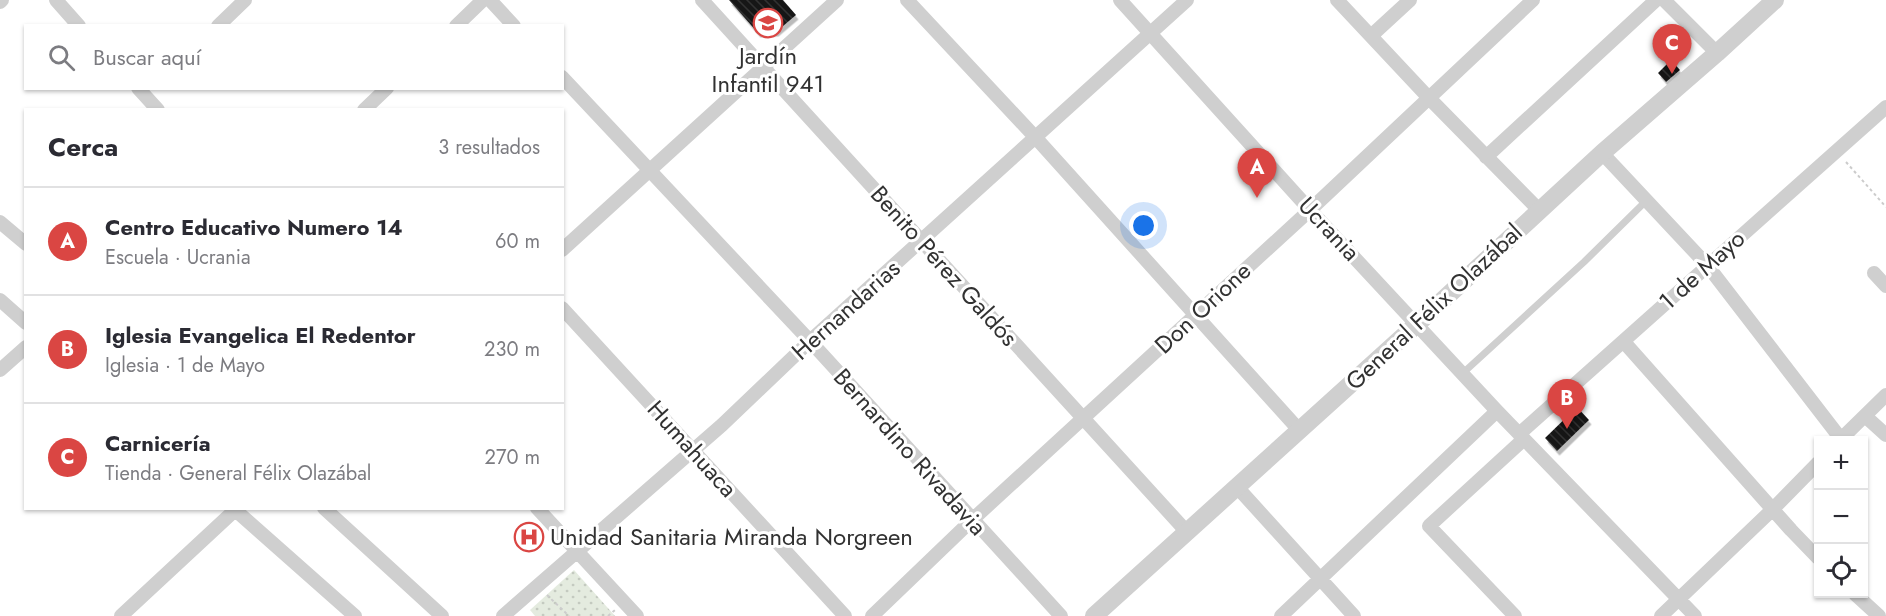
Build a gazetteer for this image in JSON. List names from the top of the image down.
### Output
{
  "streets": {
    "street": [
      "Ucrania",
      "Benito Pérez Galdós",
      "1 de Mayo",
      "General Félix Olazábal",
      "Don Orione",
      "Hernandarias",
      "Humahuaca",
      "Bernardino Rivadavia"
    ]
  },
  "crossings": [
    ["Ucrania", "1 de Mayo"],
    ["Ucrania", "General Félix Olazábal"],
    ["Ucrania", "Don Orione"],
    ["Ucrania", "Hernandarias"],
    ["Benito Pérez Galdós", "General Félix Olazábal"],
    ["Benito Pérez Galdós", "Don Orione"],
    ["Benito Pérez Galdós", "Hernandarias"],
    ["Don Orione", "Bernardino Rivadavia"],
    ["Hernandarias", "Humahuaca"],
    ["Hernandarias", "Bernardino Rivadavia"]
  ],
  "places": {
    "school or university": ["Jardín Infantil 941"],
    "hospital": ["Unidad Sanitaria Miranda Norgreen"]
  },
  "page": {
    "pins": ["C", "A", "B"],
    "search": "Buscar aquí",
    "heading": ["Cerca", "3 resultados"],
    "list": [
      {
        "mark": "A",
        "name": "Centro Educativo Numero 14",
        "note": "Escuela · Ucrania",
        "value": "60 m"
      },
      {
        "mark": "B",
        "name": "Iglesia Evangelica El Redentor",
        "note": "Iglesia · 1 de Mayo",
        "value": "230 m"
      },
      {
        "mark": "C",
        "name": "Carnicería",
        "note": "Tienda · General Félix Olazábal",
        "value": "270 m"
      }
    ],
    "map_buttons": ["+", "−"]
  }
}
